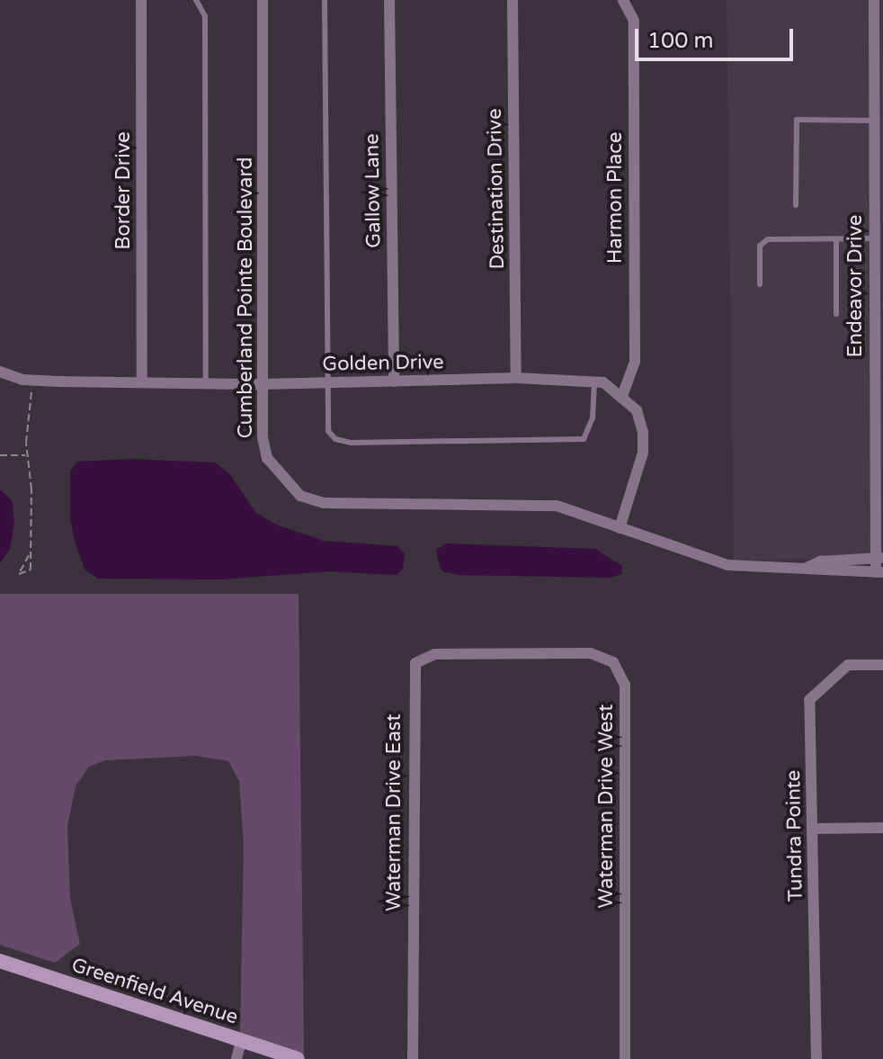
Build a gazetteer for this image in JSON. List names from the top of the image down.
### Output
{
  "streets": {
    "main road": ["Greenfield Avenue"],
    "street": [
      "Destination Drive",
      "Border Drive",
      "Gallow Lane",
      "Harmon Place",
      "Endeavor Drive",
      "Cumberland Pointe Boulevard",
      "Golden Drive",
      "Waterman Drive West",
      "Waterman Drive East",
      "Tundra Pointe"
    ]
  },
  "crossings": [
    ["Destination Drive", "Golden Drive"],
    ["Border Drive", "Golden Drive"],
    ["Gallow Lane", "Golden Drive"],
    ["Harmon Place", "Golden Drive"],
    ["Endeavor Drive", "Cumberland Pointe Boulevard"],
    ["Cumberland Pointe Boulevard", "Golden Drive"],
    ["Waterman Drive West", "Waterman Drive East"]
  ],
  "scale_bar": "100 m"
}
